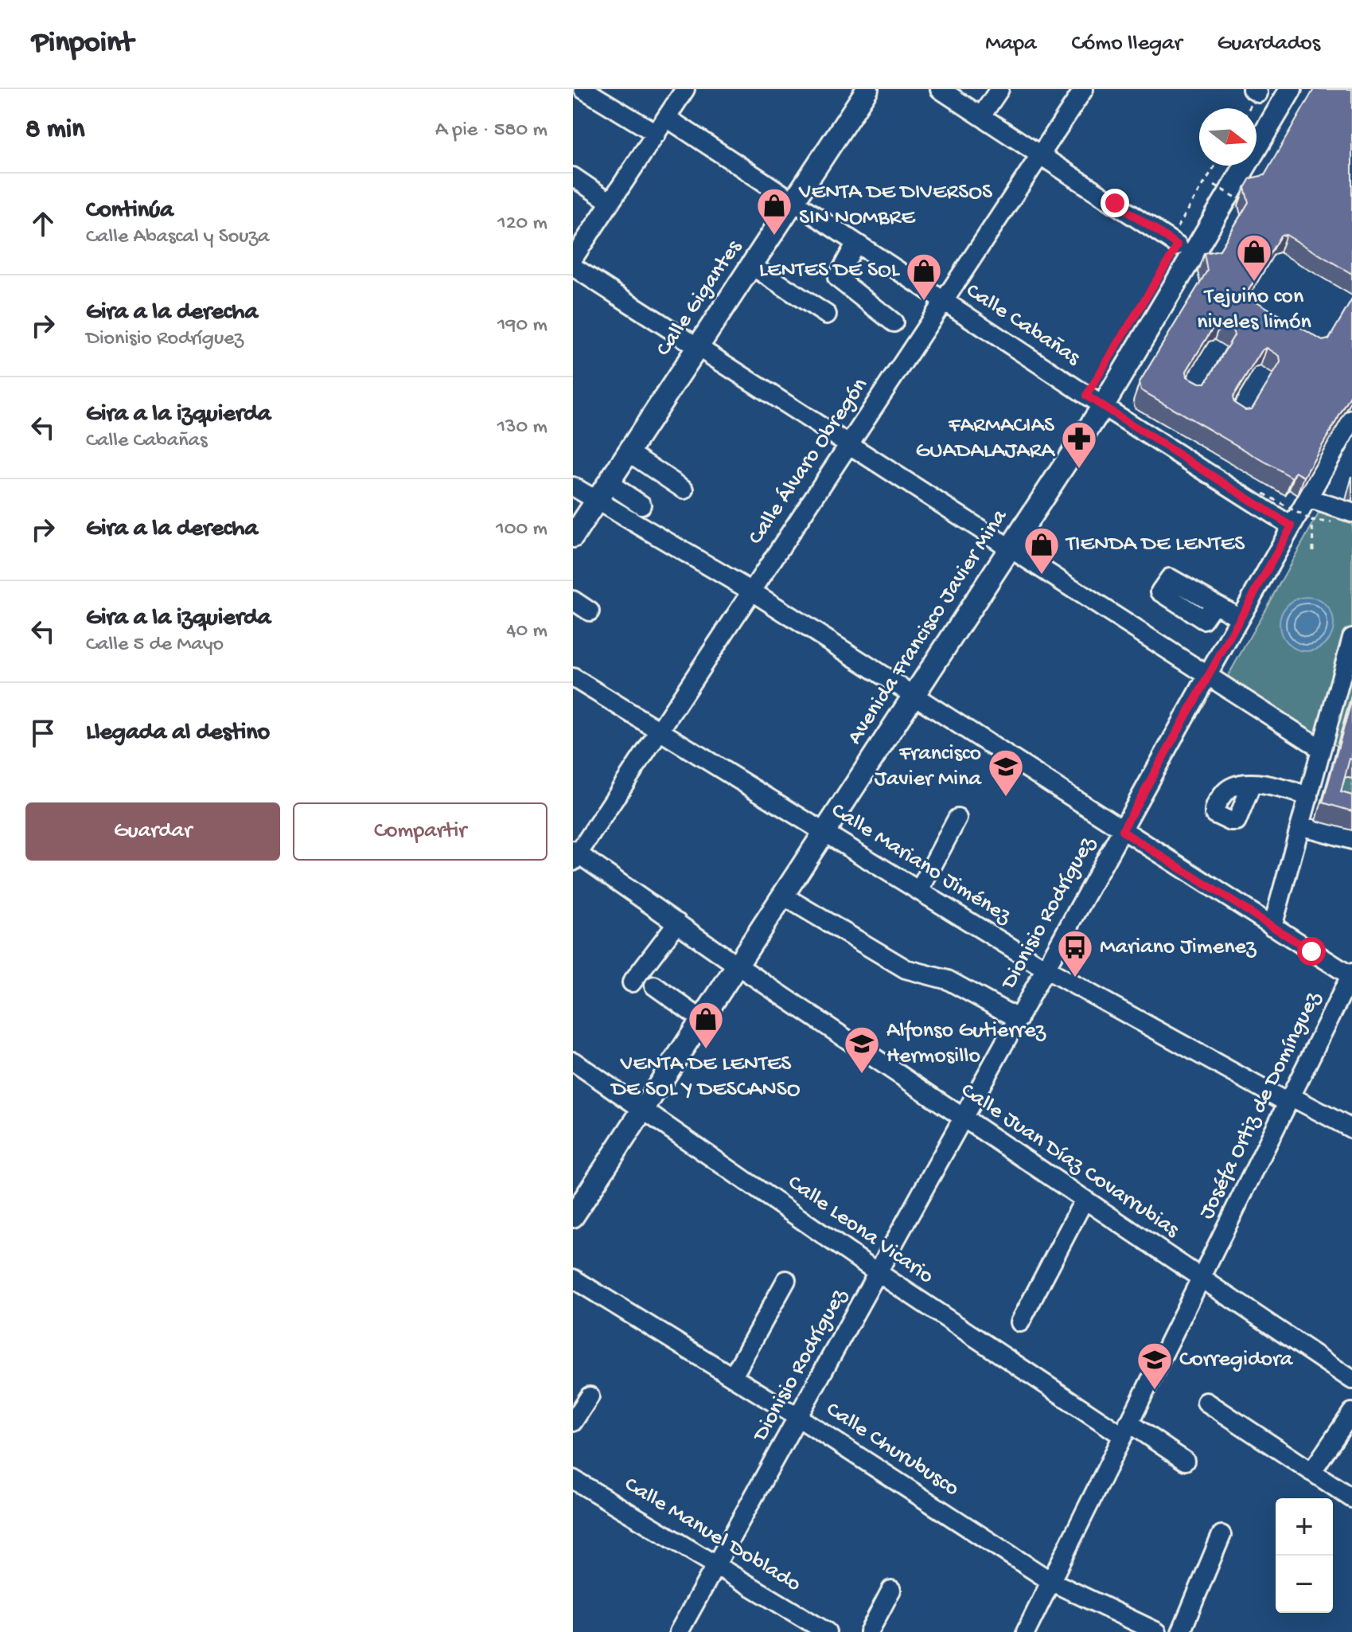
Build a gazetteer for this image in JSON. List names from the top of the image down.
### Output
{
  "streets": {
    "main road": ["Calle Gigantes", "Avenida Francisco Javier Mina"],
    "street": [
      "Calle Cabañas",
      "Calle Álvaro Obregón",
      "Calle Mariano Jiménez",
      "Dionisio Rodríguez",
      "Joséfa Ortiz de Domínguez",
      "Calle Juan Díaz Covarrubias",
      "Calle Leona Vicario",
      "Calle Churubusco",
      "Calle Manuel Doblado"
    ]
  },
  "crossings": [
    ["Calle Gigantes", "Calle Cabañas"],
    ["Calle Cabañas", "Calle Álvaro Obregón"],
    ["Calle Cabañas", "Avenida Francisco Javier Mina"],
    ["Calle Cabañas", "Dionisio Rodríguez"],
    ["Calle Álvaro Obregón", "Calle Mariano Jiménez"],
    ["Calle Álvaro Obregón", "Calle Juan Díaz Covarrubias"],
    ["Avenida Francisco Javier Mina", "Calle Mariano Jiménez"],
    ["Avenida Francisco Javier Mina", "Calle Juan Díaz Covarrubias"],
    ["Avenida Francisco Javier Mina", "Calle Leona Vicario"],
    ["Calle Mariano Jiménez", "Dionisio Rodríguez"],
    ["Calle Mariano Jiménez", "Joséfa Ortiz de Domínguez"],
    ["Dionisio Rodríguez", "Calle Juan Díaz Covarrubias"],
    ["Dionisio Rodríguez", "Calle Leona Vicario"],
    ["Dionisio Rodríguez", "Calle Churubusco"],
    ["Dionisio Rodríguez", "Calle Manuel Doblado"],
    ["Joséfa Ortiz de Domínguez", "Calle Juan Díaz Covarrubias"],
    ["Joséfa Ortiz de Domínguez", "Calle Leona Vicario"],
    ["Joséfa Ortiz de Domínguez", "Calle Churubusco"]
  ],
  "places": {
    "shop": [
      "VENTA DE DIVERSOS SIN NOMBRE",
      "Tejuino con niveles limón",
      "LENTES DE SOL",
      "TIENDA DE LENTES",
      "VENTA DE LENTES DE SOL Y DESCANSO"
    ],
    "pharmacy": ["FARMACIAS GUADALAJARA"],
    "school or university": ["Francisco Javier Mina", "Alfonso Gutierrez Hermosillo", "Corregidora"],
    "bus stop": ["Mariano Jimenez"]
  },
  "north": "right",
  "page": {
    "header": "Pinpoint",
    "nav": ["Mapa", "Cómo llegar", "Guardados"],
    "heading": ["8 min", "A pie · 580 m"],
    "list": [
      ["Continúa", "Calle Abascal y Souza", "120 m"],
      ["Gira a la derecha", "Dionisio Rodríguez", "190 m"],
      ["Gira a la izquierda", "Calle Cabañas", "130 m"],
      ["Gira a la derecha", "100 m"],
      ["Gira a la izquierda", "Calle 5 de Mayo", "40 m"],
      "Llegada al destino"
    ],
    "buttons": ["Guardar", "Compartir"],
    "map_buttons": ["+", "−"]
  }
}
